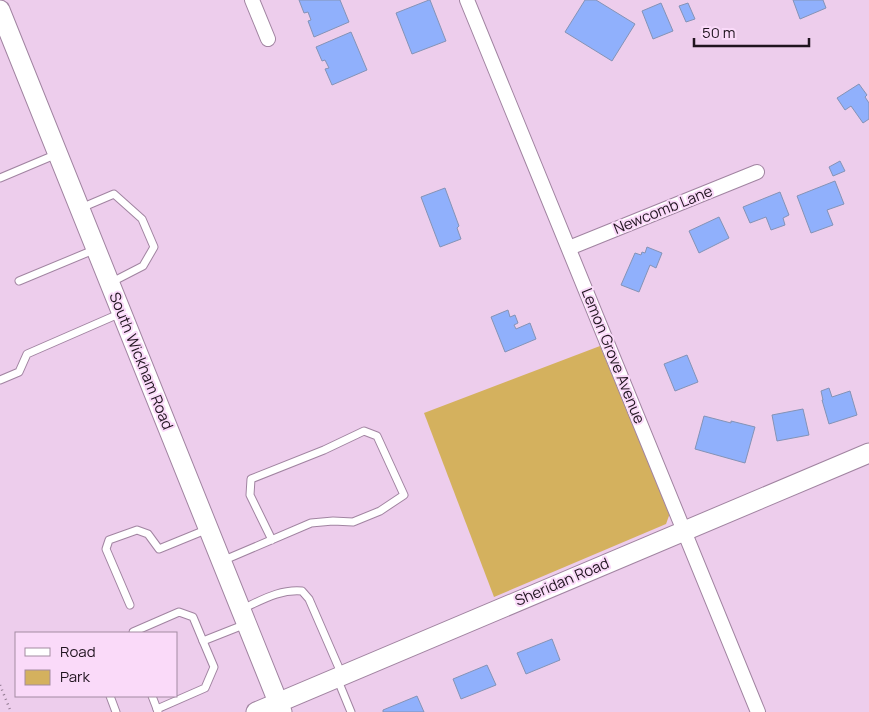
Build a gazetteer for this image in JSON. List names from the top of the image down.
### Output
{
  "streets": {
    "main road": ["South Wickham Road", "Sheridan Road"],
    "street": ["Newcomb Lane", "Lemon Grove Avenue"]
  },
  "crossings": [
    ["Newcomb Lane", "Lemon Grove Avenue"],
    ["Lemon Grove Avenue", "Sheridan Road"],
    ["South Wickham Road", "Sheridan Road"]
  ],
  "legend": ["Road", "Park"],
  "scale_bar": "50 m"
}
